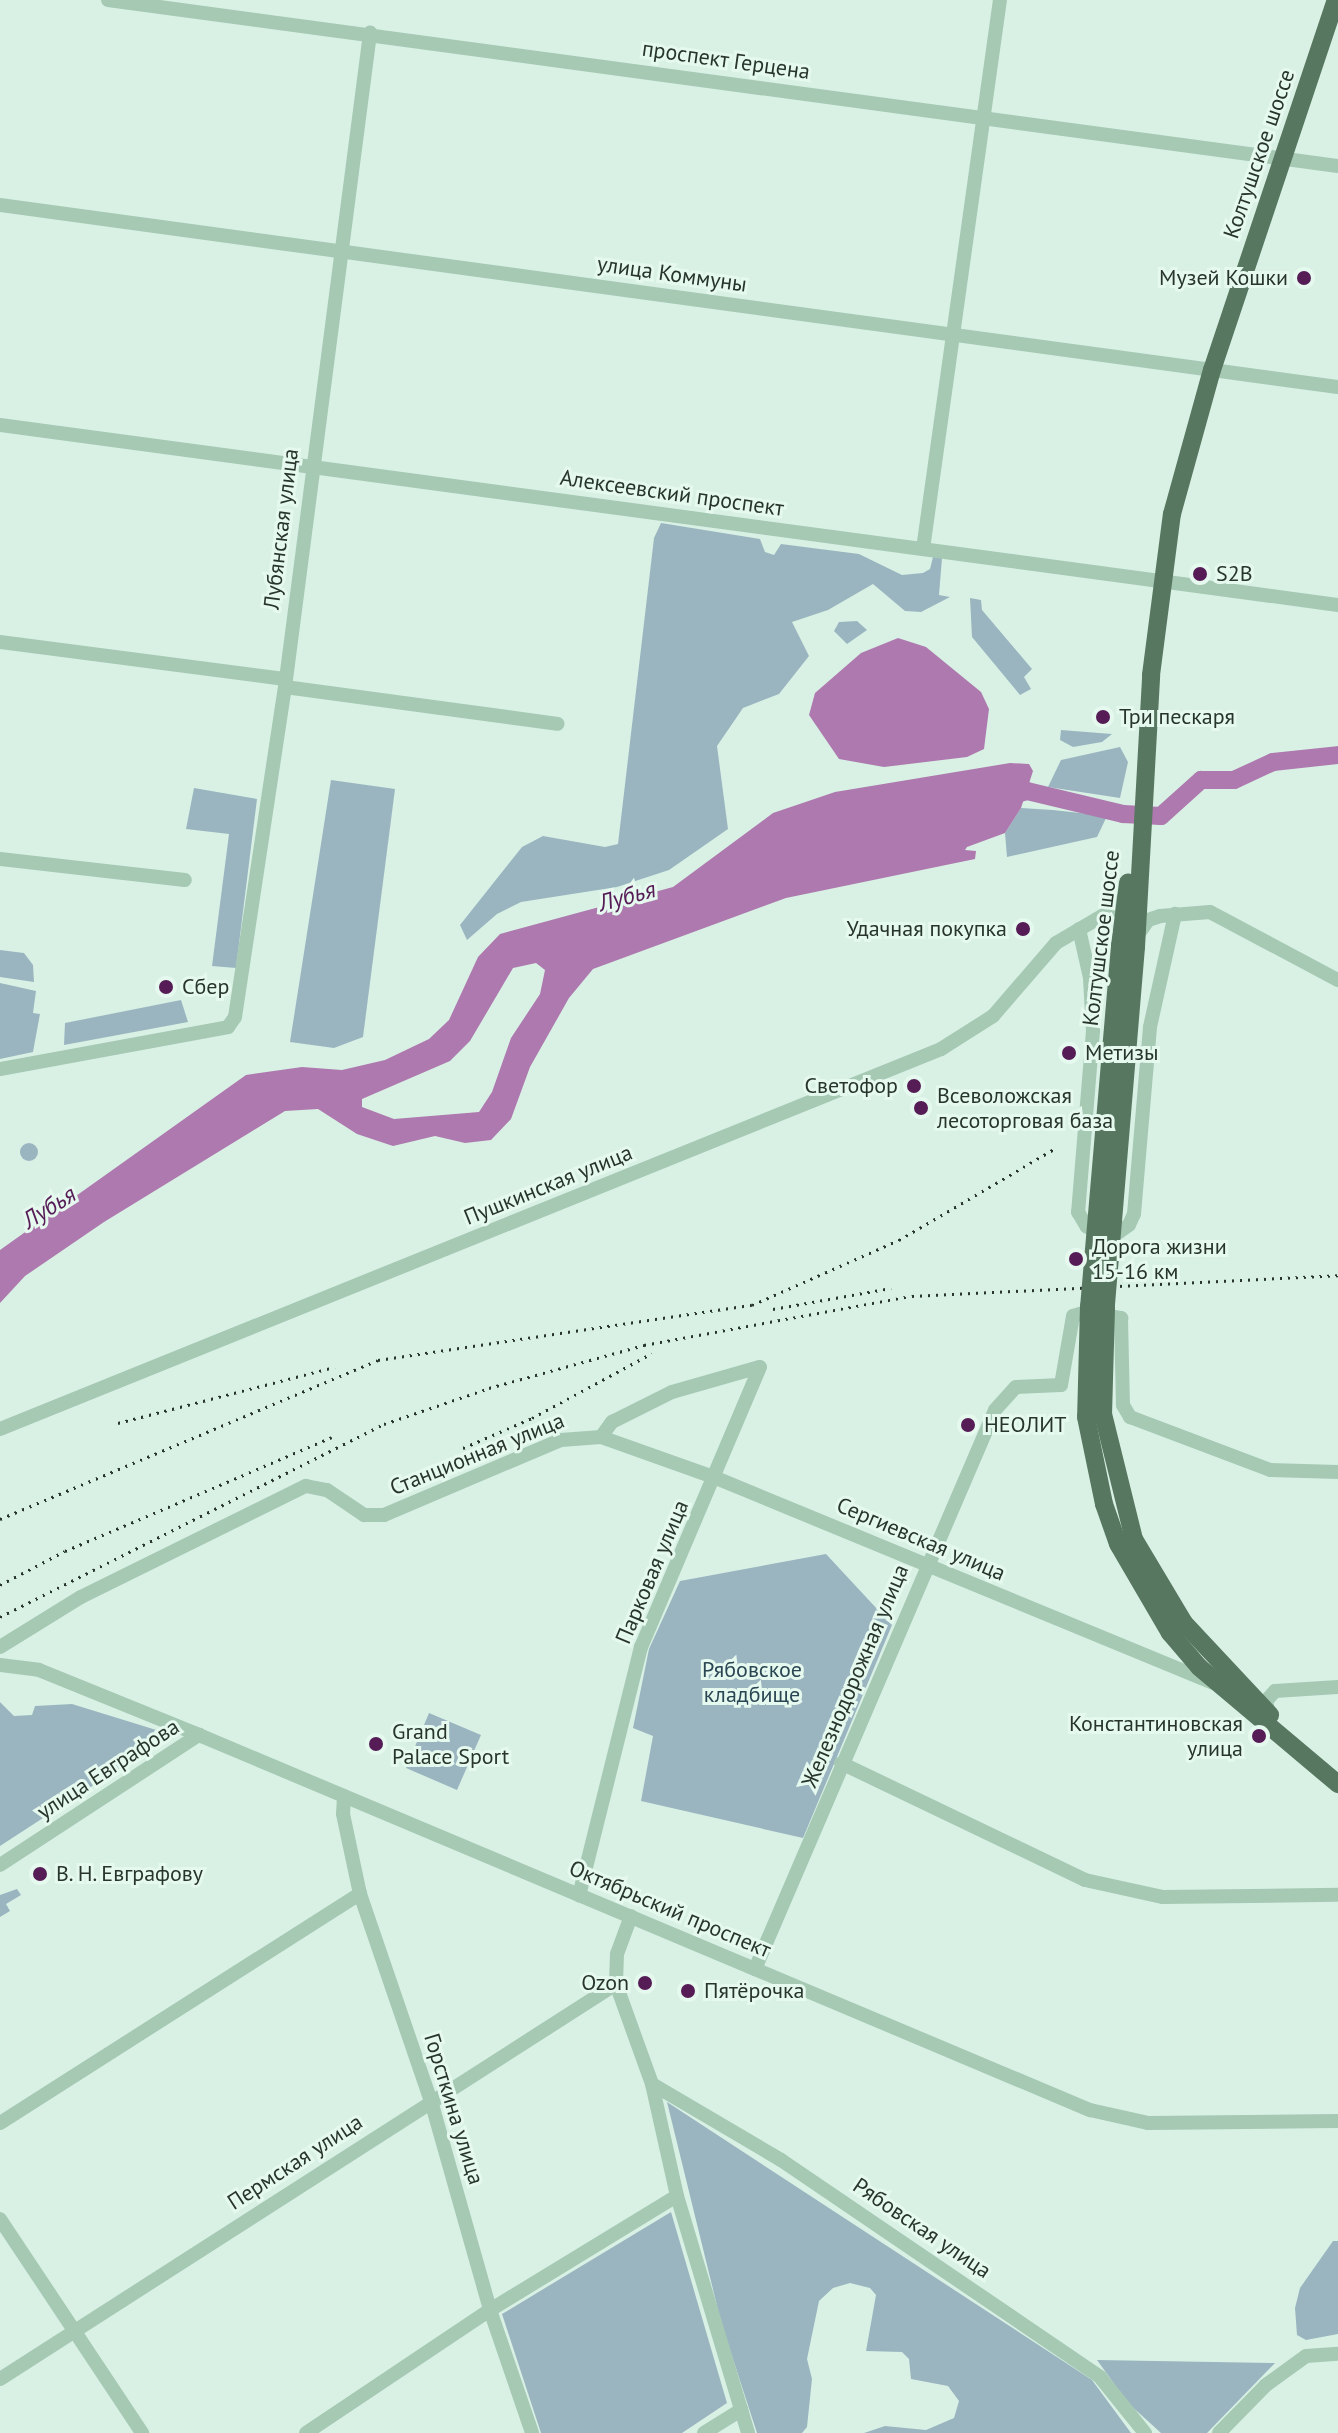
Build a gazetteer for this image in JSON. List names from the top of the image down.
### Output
{
  "streets": {
    "main road": ["Колтушское шоссе"],
    "street": [
      "проспект Герцена",
      "улица Коммуны",
      "Алексеевский проспект",
      "Лубянская улица",
      "Пушкинская улица",
      "Станционная улица",
      "Сергиевская улица",
      "Парковая улица",
      "Железнодорожная улица",
      "улица Евграфова",
      "Октябрьский проспект",
      "Горсткина улица",
      "Пермская улица",
      "Рябовская улица"
    ]
  },
  "crossings": [
    ["проспект Герцена", "Колтушское шоссе"],
    ["проспект Герцена", "Лубянская улица"],
    ["Колтушское шоссе", "улица Коммуны"],
    ["Колтушское шоссе", "Алексеевский проспект"],
    ["Колтушское шоссе", "Пушкинская улица"],
    ["Колтушское шоссе", "Сергиевская улица"],
    ["улица Коммуны", "Лубянская улица"],
    ["Алексеевский проспект", "Лубянская улица"],
    ["Станционная улица", "Сергиевская улица"],
    ["Станционная улица", "Парковая улица"],
    ["Сергиевская улица", "Парковая улица"],
    ["Сергиевская улица", "Железнодорожная улица"],
    ["Парковая улица", "Октябрьский проспект"],
    ["Железнодорожная улица", "Октябрьский проспект"],
    ["улица Евграфова", "Октябрьский проспект"],
    ["Октябрьский проспект", "Горсткина улица"],
    ["Горсткина улица", "Пермская улица"]
  ],
  "water": ["Лубья"],
  "parks": ["Рябовское кладбище"],
  "places": [
    "Музей Кошки",
    "S2B",
    "Три пескаря",
    "Удачная покупка",
    "Сбер",
    "Метизы",
    "Светофор",
    "Всеволожская лесоторговая база",
    "Дорога жизни 15-16 км",
    "НЕОЛИТ",
    "Константиновская улица",
    "Grand Palace Sport",
    "В. Н. Евграфову",
    "Ozon",
    "Пятёрочка"
  ]
}
